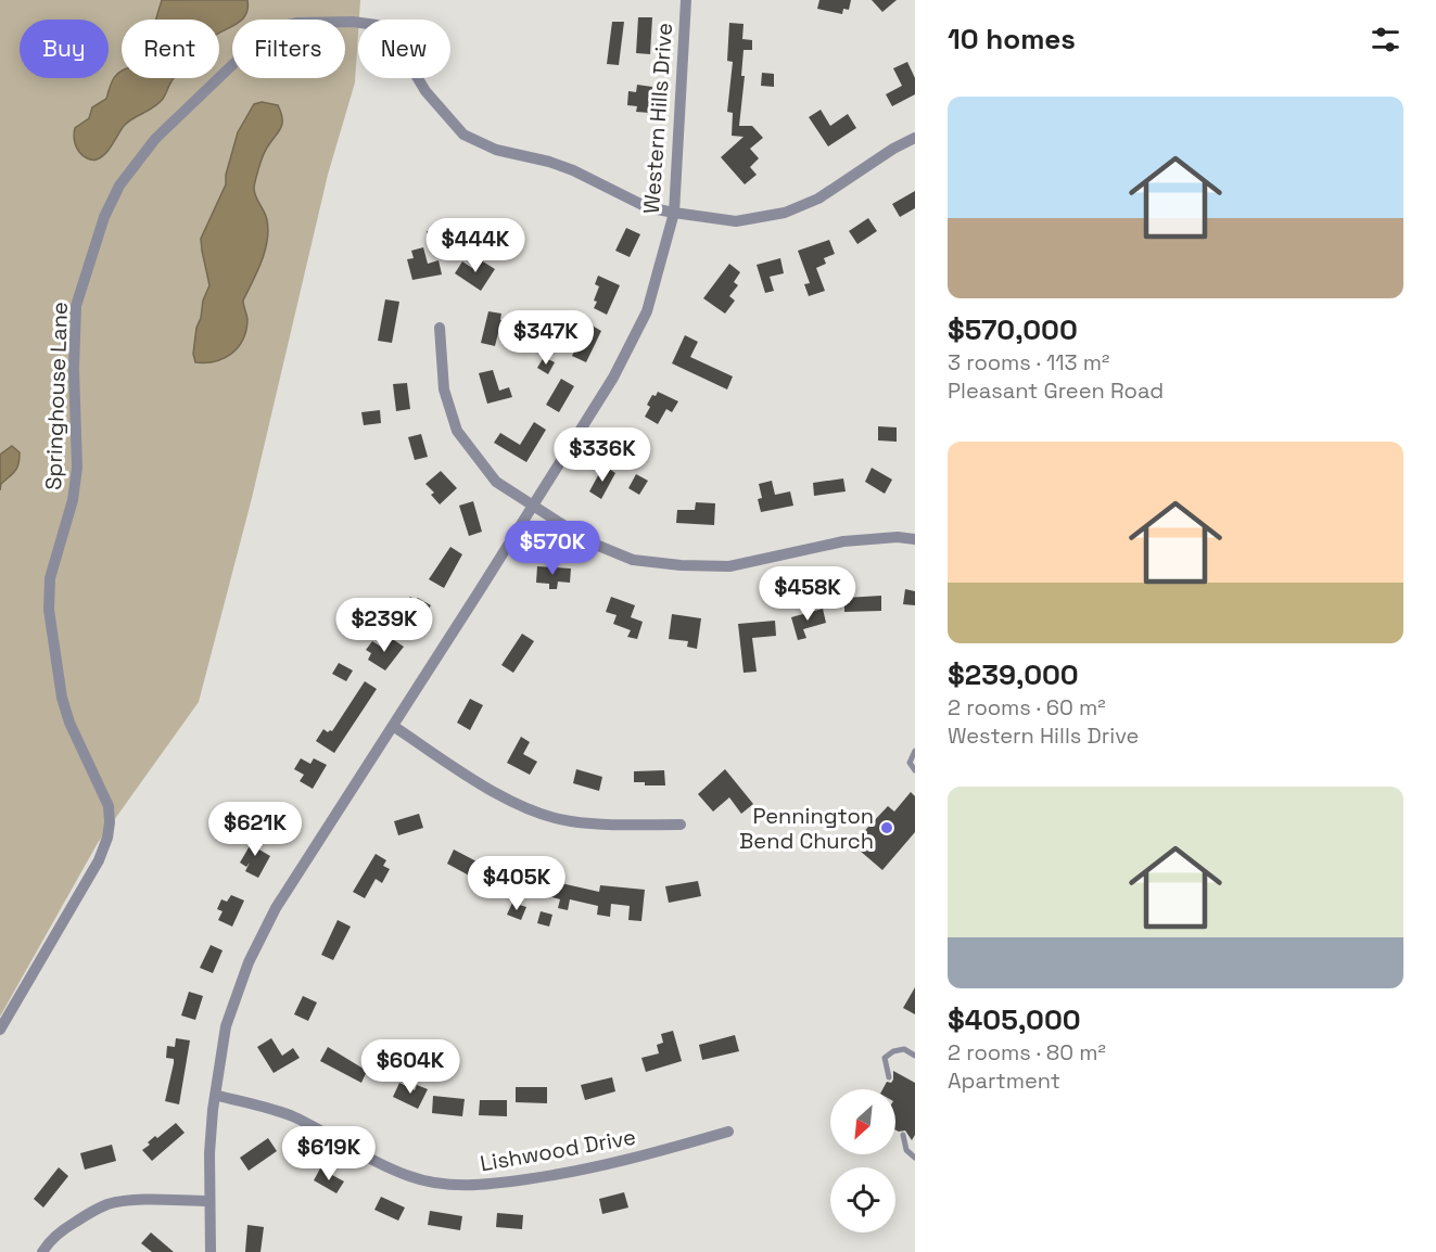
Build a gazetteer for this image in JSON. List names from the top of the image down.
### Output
{
  "streets": {
    "street": ["Western Hills Drive", "Springhouse Lane", "Lishwood Drive"]
  },
  "crossings": [
    ["Western Hills Drive", "Springhouse Lane"],
    ["Western Hills Drive", "Lishwood Drive"]
  ],
  "places": ["Pennington Bend Church"],
  "north": "bottom left",
  "page": {
    "heading": "10 homes",
    "chip": [
      "Buy",
      "Rent",
      "Filters",
      "New"
    ],
    "list": [
      {
        "name": "$570,000",
        "note": "3 rooms · 113 m² · Pleasant Green Road"
      },
      {
        "name": "$239,000",
        "note": "2 rooms · 60 m² · Western Hills Drive"
      },
      {
        "name": "$405,000",
        "note": "2 rooms · 80 m² · Apartment"
      }
    ],
    "price": [
      "$444K",
      "$347K",
      "$336K",
      "$570K",
      "$458K",
      "$239K",
      "$621K",
      "$405K",
      "$604K",
      "$619K"
    ]
  }
}
